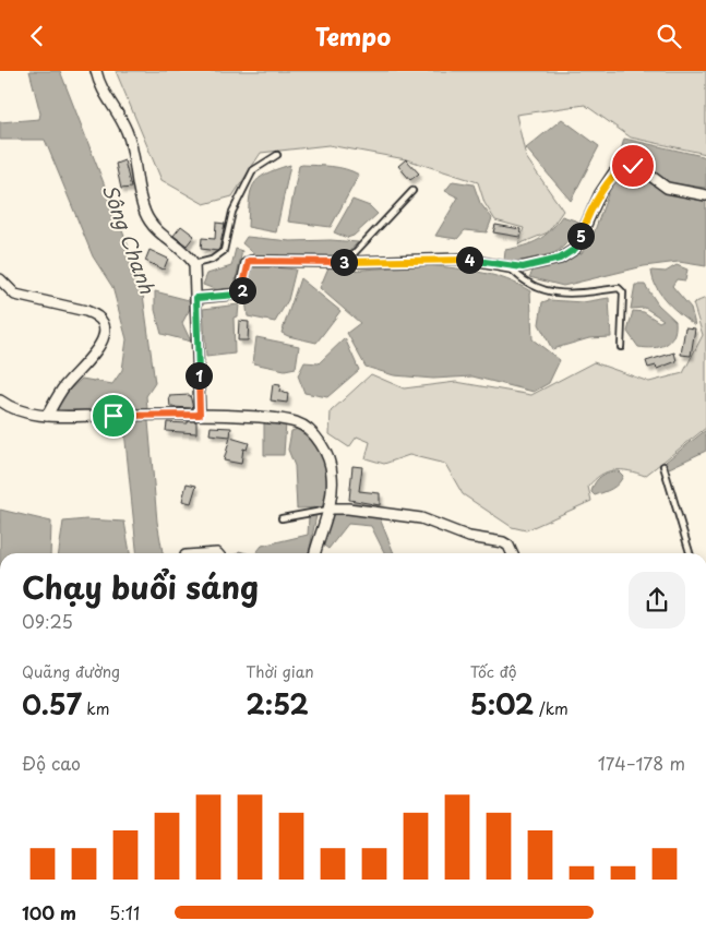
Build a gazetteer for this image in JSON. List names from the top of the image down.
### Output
{
  "water": ["Sông Chanh"],
  "page": {
    "header": "Tempo",
    "pins": [
      "5",
      "4",
      "3",
      "2",
      "1"
    ],
    "heading": ["Chạy buổi sáng", "09:25"],
    "stats": [
      ["Quãng đường", "0.57 km"],
      ["Thời gian", "2:52"],
      ["Tốc độ", "5:02 /km"]
    ],
    "chart": ["Độ cao", "174–178 m"],
    "list": [
      {
        "name": "100 m",
        "note": "5:11"
      }
    ]
  }
}
